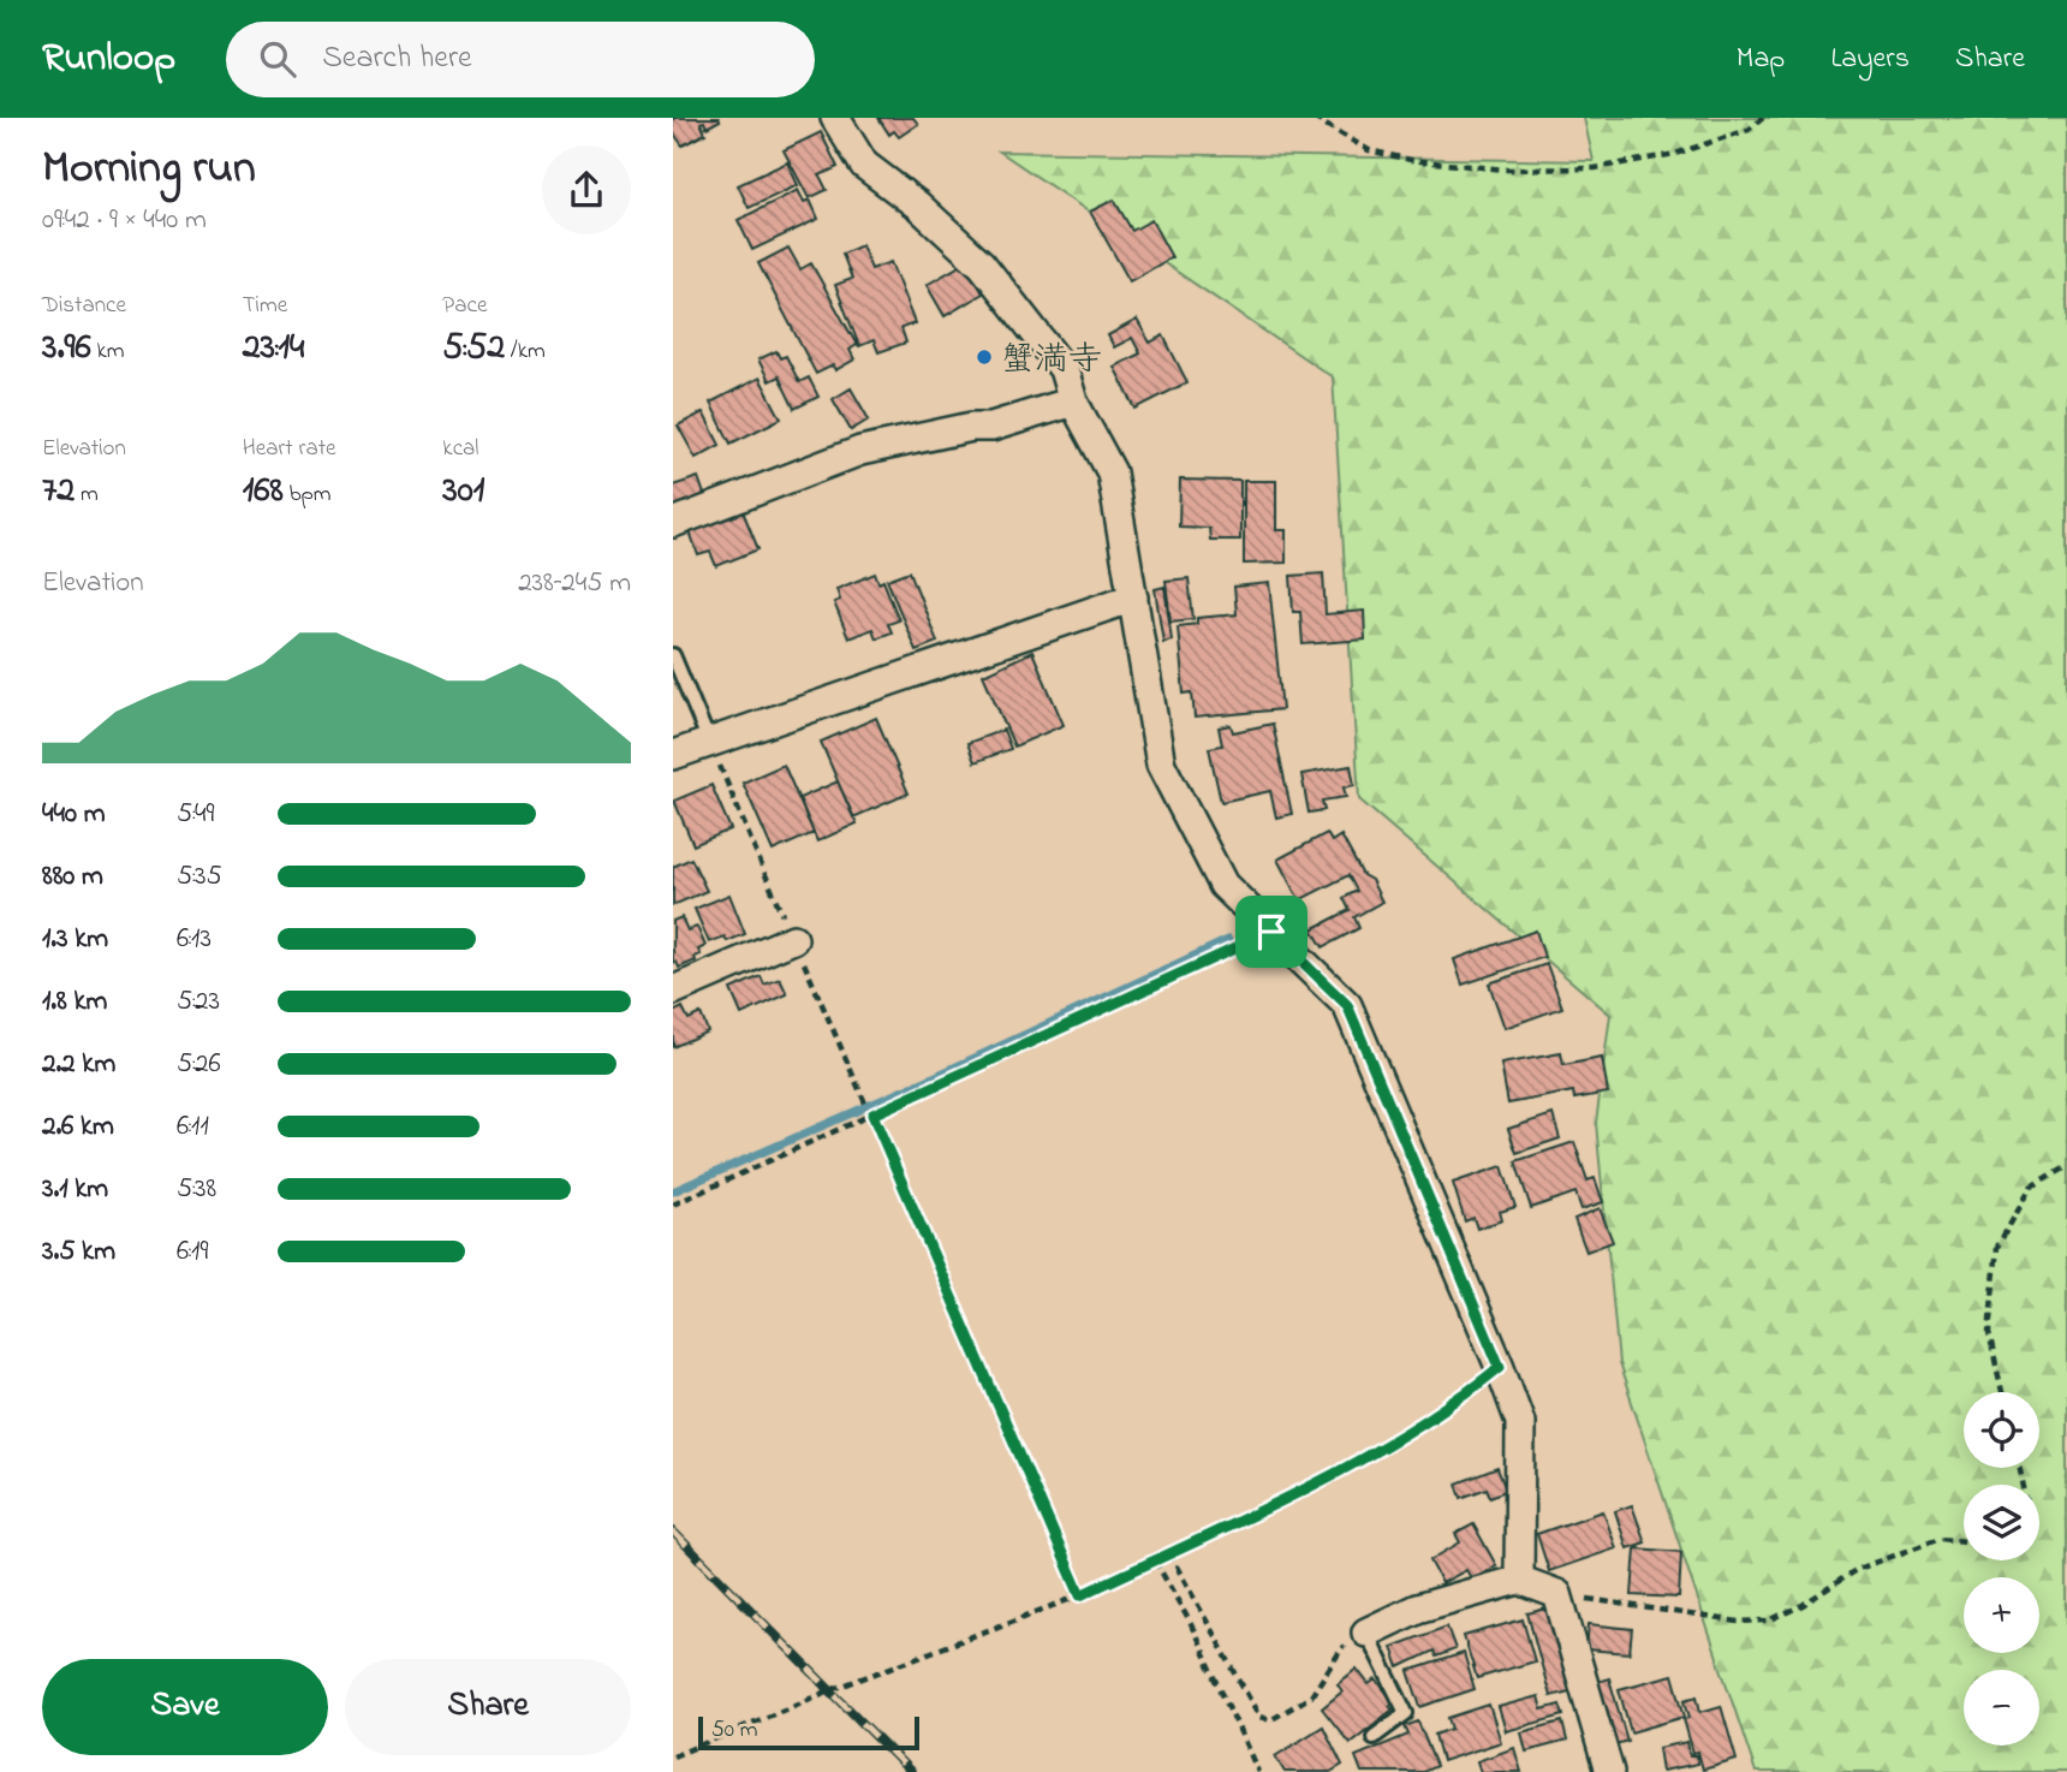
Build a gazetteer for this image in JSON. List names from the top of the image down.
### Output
{
  "places": ["蟹満寺"],
  "scale_bar": "50 m",
  "page": {
    "header": "Runloop",
    "search": "Search here",
    "nav": ["Map", "Layers", "Share"],
    "heading": ["Morning run", "09:42 · 9 × 440 m"],
    "stats": [
      ["Distance", "3.96 km"],
      ["Time", "23:14"],
      ["Pace", "5:52 /km"],
      ["Elevation", "72 m"],
      ["Heart rate", "168 bpm"],
      ["kcal", "301"]
    ],
    "chart": ["Elevation", "238–245 m"],
    "list": [
      {
        "name": "440 m",
        "note": "5:49"
      },
      {
        "name": "880 m",
        "note": "5:35"
      },
      {
        "name": "1.3 km",
        "note": "6:13"
      },
      {
        "name": "1.8 km",
        "note": "5:23"
      },
      {
        "name": "2.2 km",
        "note": "5:26"
      },
      {
        "name": "2.6 km",
        "note": "6:11"
      },
      {
        "name": "3.1 km",
        "note": "5:38"
      },
      {
        "name": "3.5 km",
        "note": "6:19"
      }
    ],
    "map_buttons": ["+", "−"],
    "buttons": ["Save", "Share"],
    "scale": "50 m"
  }
}
